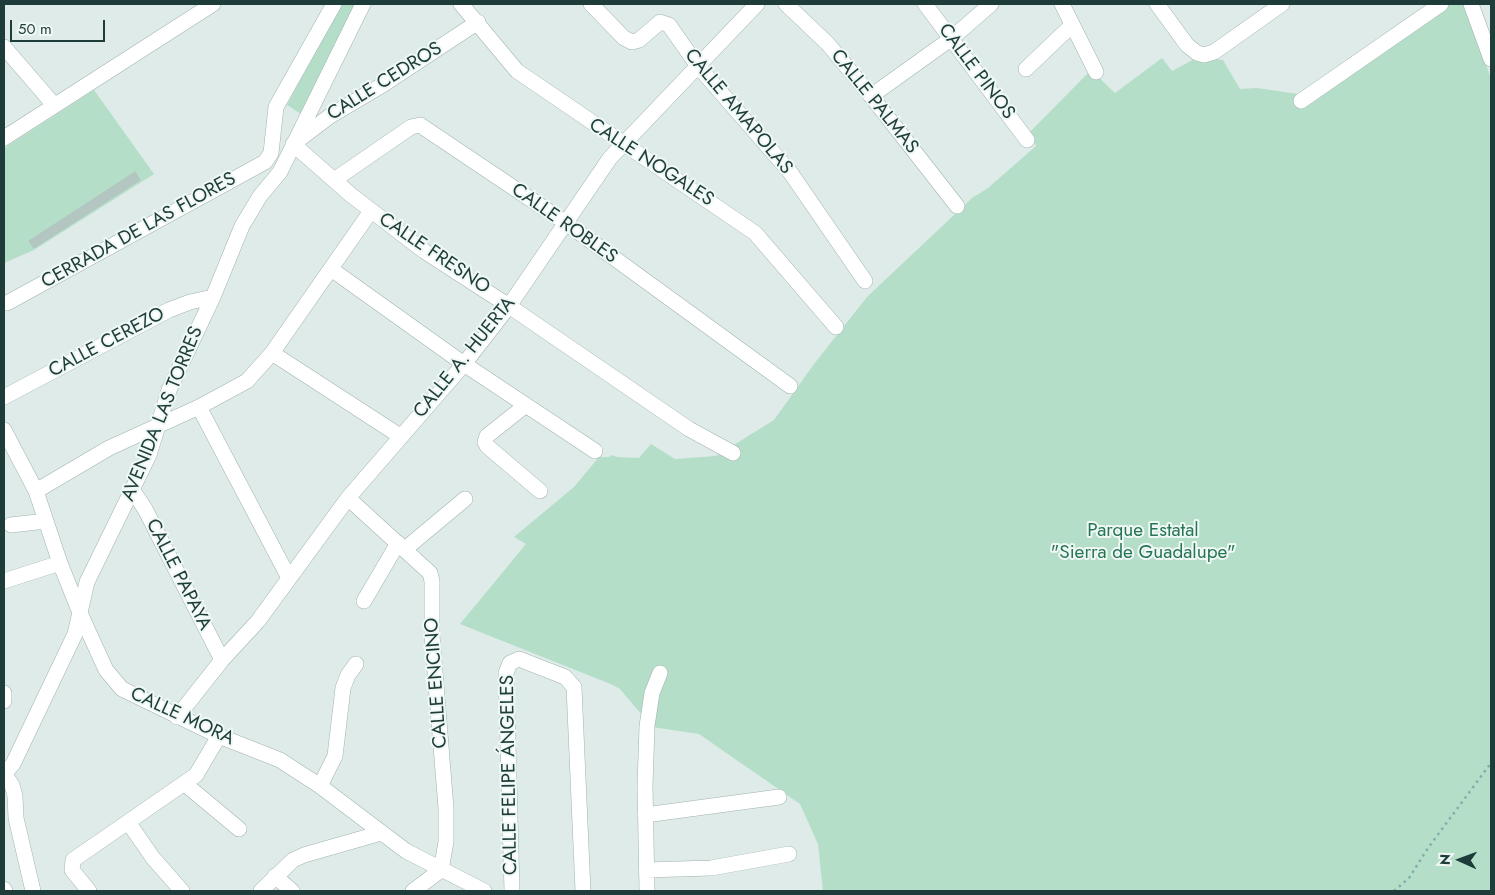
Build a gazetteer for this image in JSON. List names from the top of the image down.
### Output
{
  "streets": {
    "street": [
      "CALLE PINOS",
      "CALLE CEDROS",
      "CALLE PALMAS",
      "CALLE AMAPOLAS",
      "CALLE NOGALES",
      "CALLE ROBLES",
      "CERRADA DE LAS FLORES",
      "CALLE FRESNO",
      "CALLE CEREZO",
      "CALLE A. HUERTA",
      "AVENIDA LAS TORRES",
      "CALLE PAPAYA",
      "CALLE ENCINO",
      "CALLE MORA",
      "CALLE FELIPE ÁNGELES"
    ]
  },
  "crossings": [
    ["CALLE CEDROS", "CALLE NOGALES"],
    ["CALLE CEDROS", "CALLE FRESNO"],
    ["CALLE CEDROS", "AVENIDA LAS TORRES"],
    ["CALLE AMAPOLAS", "CALLE A. HUERTA"],
    ["CALLE NOGALES", "CALLE A. HUERTA"],
    ["CALLE ROBLES", "CALLE FRESNO"],
    ["CALLE ROBLES", "CALLE A. HUERTA"],
    ["CALLE FRESNO", "CALLE A. HUERTA"],
    ["CALLE FRESNO", "AVENIDA LAS TORRES"],
    ["CALLE CEREZO", "AVENIDA LAS TORRES"],
    ["CALLE A. HUERTA", "CALLE PAPAYA"],
    ["CALLE A. HUERTA", "CALLE ENCINO"],
    ["CALLE A. HUERTA", "CALLE MORA"],
    ["AVENIDA LAS TORRES", "CALLE PAPAYA"],
    ["AVENIDA LAS TORRES", "CALLE MORA"],
    ["CALLE ENCINO", "CALLE MORA"]
  ],
  "parks": ["Parque Estatal \"Sierra de Guadalupe\""],
  "scale_bar": "50 m",
  "north": "left"
}
